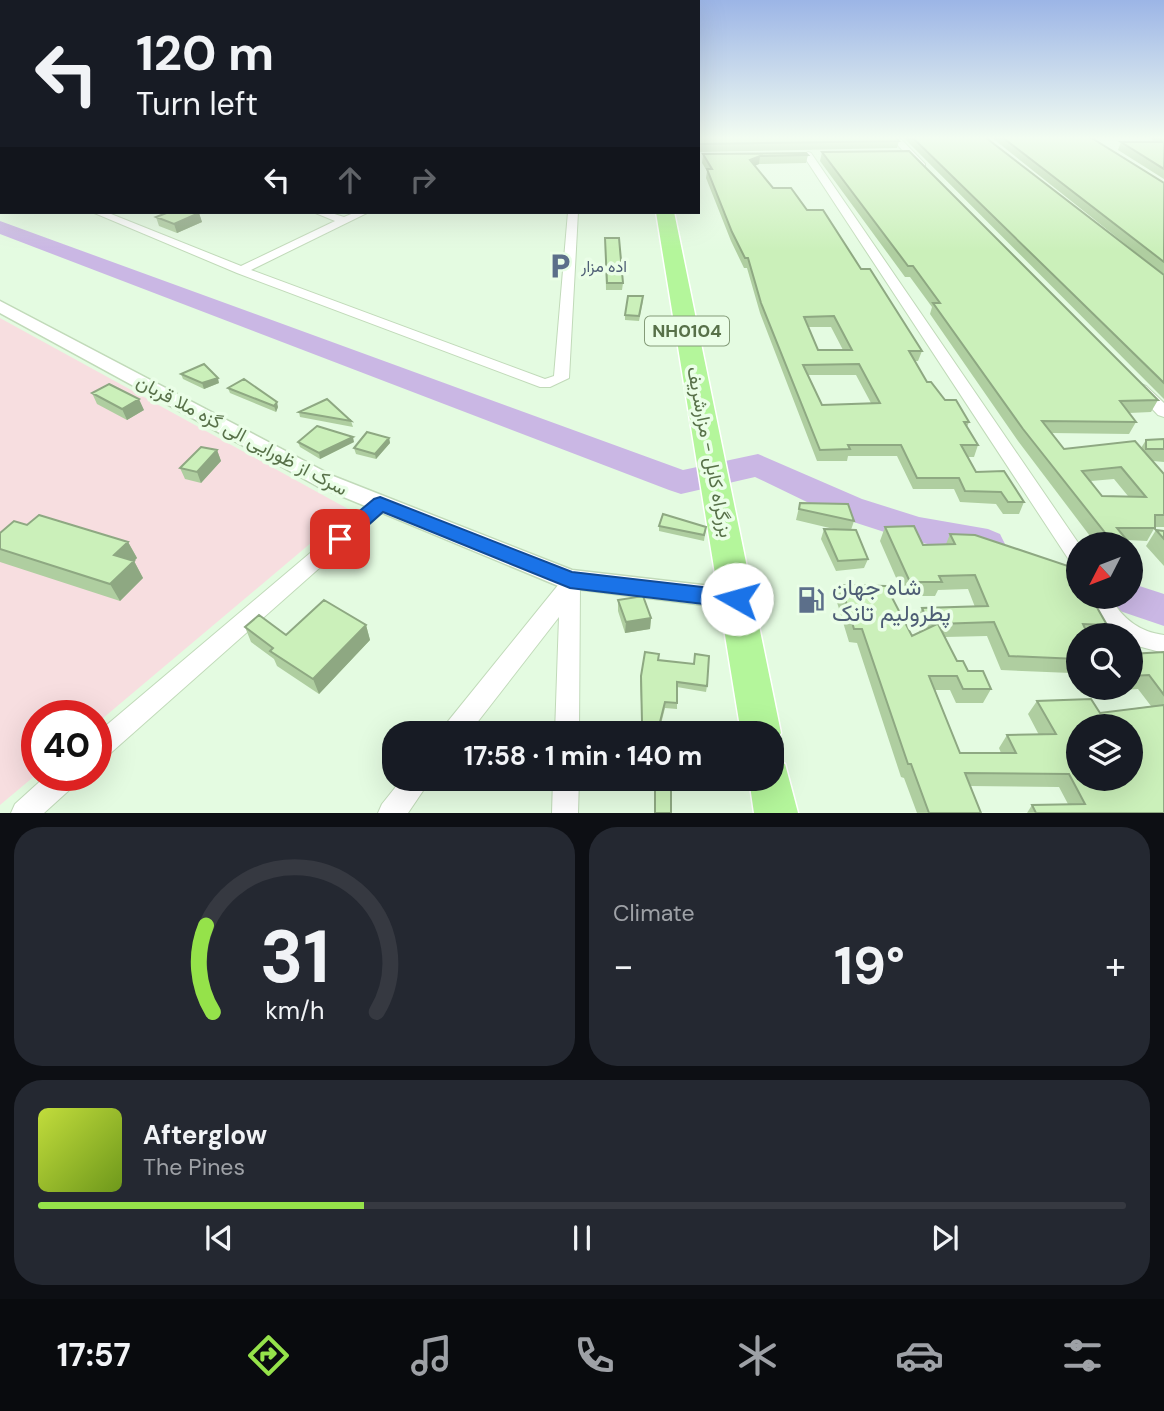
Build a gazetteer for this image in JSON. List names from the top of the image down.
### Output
{
  "streets": {
    "highway": ["NH0104", "بزرگراه کابل - مزارشریف"],
    "street": ["سرک از ظورایی الی گزه ملا قربان"]
  },
  "crossings": [
    ["سرک از ظورایی الی گزه ملا قربان", "بزرگراه کابل - مزارشریف"]
  ],
  "places": {
    "parking": ["اده مزار"],
    "fuel station": ["شاه جهان پطرولیم تانک"]
  },
  "north": "bottom left",
  "page": {
    "turn": ["120 m", "Turn left"],
    "limit": "40",
    "trip": "17:58 · 1 min · 140 m",
    "tile": "Climate",
    "heat": ["−", "19°", "+"],
    "song": ["Afterglow", "The Pines"],
    "tabs": "17:57",
    "gauge": ["31", "km/h"]
  }
}
